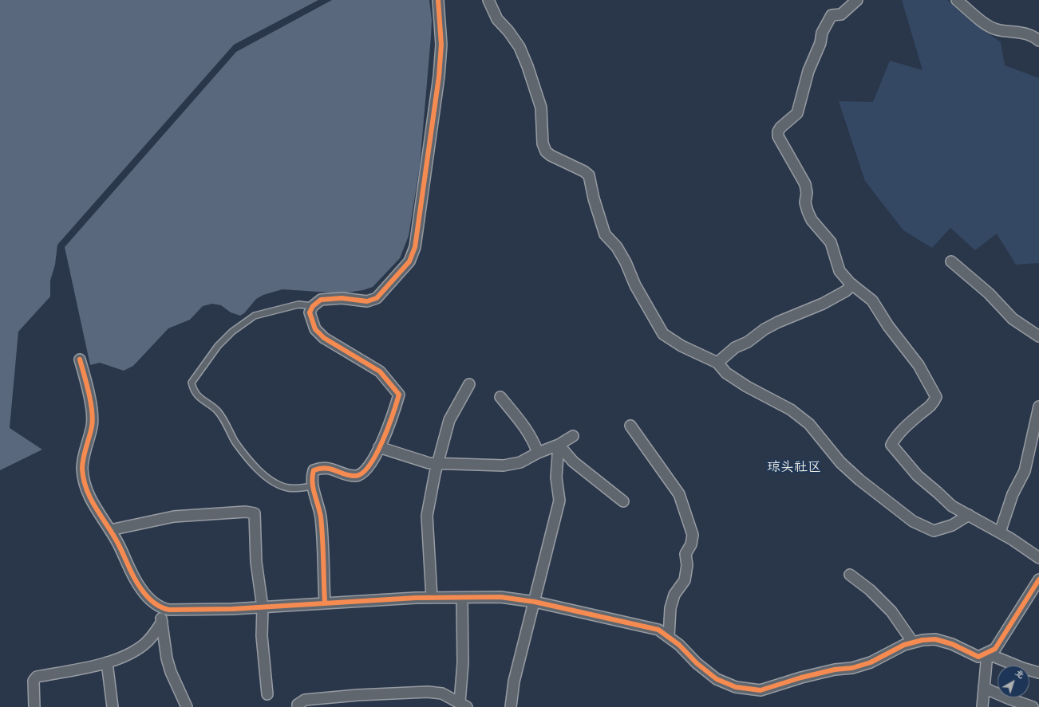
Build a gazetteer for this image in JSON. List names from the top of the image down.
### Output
{
  "districts": ["琼头社区"],
  "north": "top right"
}
